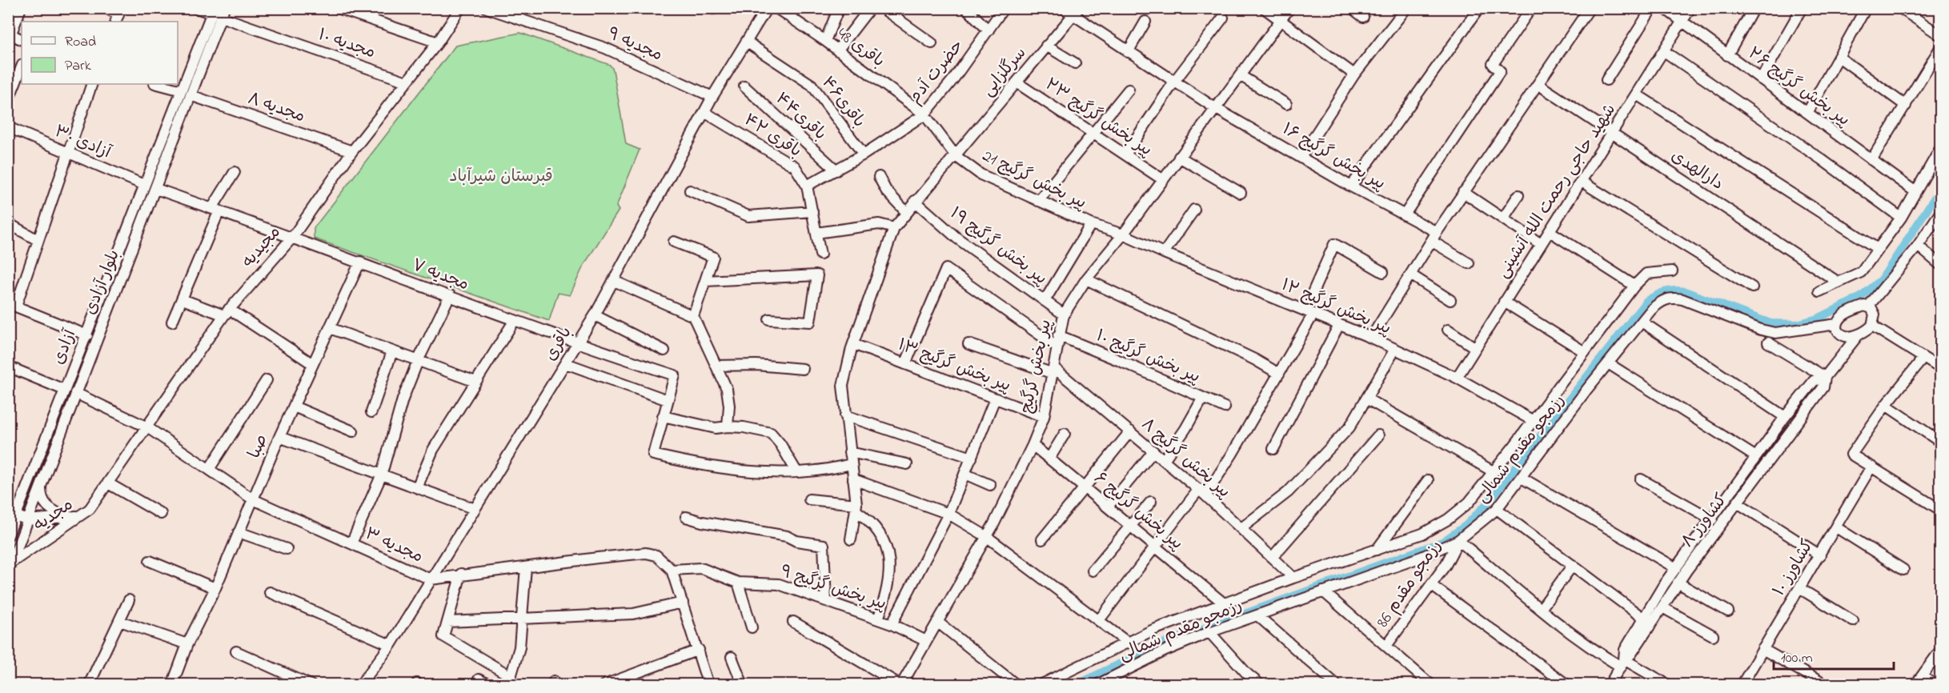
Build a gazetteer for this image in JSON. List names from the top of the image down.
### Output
{
  "streets": {
    "street": [
      "مجدیه ۱۰",
      "مجدیه ۹",
      "باقری 48",
      "حضرت آدم",
      "سرگلزایی",
      "پیر بخش گرگیج ۲۶",
      "باقری۴۶",
      "مجدیه ۸",
      "باقری۴۴",
      "پیر بخش گرگیج ۲۳",
      "باقری ۴۲",
      "آزادی ۳۰",
      "پیر بخش گرگیج ۱۶",
      "دارالهدی",
      "پیر بخش گرگیج 21",
      "شهید حاجی رحمت الله آنشینی",
      "پیر بخش گرگیج ۱۹",
      "مجیدیه",
      "مجدیه ۷",
      "بلوار آزادی",
      "پیر بخش گرگیج ۱۲",
      "باقری",
      "آزادی",
      "پیر بخش گرگیج ۱۰",
      "پیر بخش گرگیج ۱۳",
      "پیر بخش گرگیج",
      "صبا",
      "رزمجو مقدم شمالی",
      "پیر بخش گرگیج ۸",
      "پیر بخش گرگیج ۶",
      "مجدیه",
      "کشاورز ۸",
      "مجدیه ۳",
      "کشاورز ۱۰",
      "رزمجو مقدم 86",
      "پیر بخش گرگیج ۹"
    ]
  },
  "crossings": [
    ["مجدیه ۱۰", "مجیدیه"],
    ["مجدیه ۱۰", "بلوار آزادی"],
    ["مجدیه ۹", "باقری"],
    ["باقری 48", "حضرت آدم"],
    ["باقری 48", "پیر بخش گرگیج 21"],
    ["حضرت آدم", "باقری۴۶"],
    ["حضرت آدم", "باقری۴۴"],
    ["حضرت آدم", "باقری ۴۲"],
    ["حضرت آدم", "پیر بخش گرگیج 21"],
    ["سرگلزایی", "پیر بخش گرگیج ۲۳"],
    ["سرگلزایی", "پیر بخش گرگیج ۱۶"],
    ["سرگلزایی", "پیر بخش گرگیج 21"],
    ["سرگلزایی", "پیر بخش گرگیج ۱۹"],
    ["سرگلزایی", "پیر بخش گرگیج ۱۳"],
    ["پیر بخش گرگیج ۲۶", "شهید حاجی رحمت الله آنشینی"],
    ["باقری۴۶", "باقری"],
    ["مجدیه ۸", "مجیدیه"],
    ["مجدیه ۸", "بلوار آزادی"],
    ["مجدیه ۸", "آزادی"],
    ["پیر بخش گرگیج ۲۳", "پیر بخش گرگیج"],
    ["باقری ۴۲", "باقری"],
    ["آزادی ۳۰", "آزادی"],
    ["پیر بخش گرگیج ۱۶", "پیر بخش گرگیج"],
    ["دارالهدی", "شهید حاجی رحمت الله آنشینی"],
    ["پیر بخش گرگیج 21", "پیر بخش گرگیج ۱۲"],
    ["پیر بخش گرگیج 21", "پیر بخش گرگیج"],
    ["شهید حاجی رحمت الله آنشینی", "پیر بخش گرگیج ۱۲"],
    ["پیر بخش گرگیج ۱۹", "پیر بخش گرگیج"],
    ["مجیدیه", "مجدیه ۷"],
    ["مجیدیه", "مجدیه"],
    ["مجیدیه", "مجدیه ۳"],
    ["مجدیه ۷", "بلوار آزادی"],
    ["مجدیه ۷", "باقری"],
    ["مجدیه ۷", "صبا"],
    ["بلوار آزادی", "آزادی"],
    ["بلوار آزادی", "مجدیه"],
    ["بلوار آزادی", "مجدیه ۳"],
    ["پیر بخش گرگیج ۱۲", "پیر بخش گرگیج"],
    ["باقری", "مجدیه ۳"],
    ["پیر بخش گرگیج ۱۰", "پیر بخش گرگیج"],
    ["پیر بخش گرگیج ۱۳", "پیر بخش گرگیج"],
    ["پیر بخش گرگیج", "پیر بخش گرگیج ۸"],
    ["پیر بخش گرگیج", "پیر بخش گرگیج ۶"],
    ["پیر بخش گرگیج", "پیر بخش گرگیج ۹"],
    ["صبا", "مجدیه ۳"],
    ["رزمجو مقدم شمالی", "رزمجو مقدم 86"],
    ["مجدیه ۳", "پیر بخش گرگیج ۹"]
  ],
  "parks": ["قبرستان شیرآباد"],
  "legend": ["Road", "Park"],
  "scale_bar": "100 m"
}
